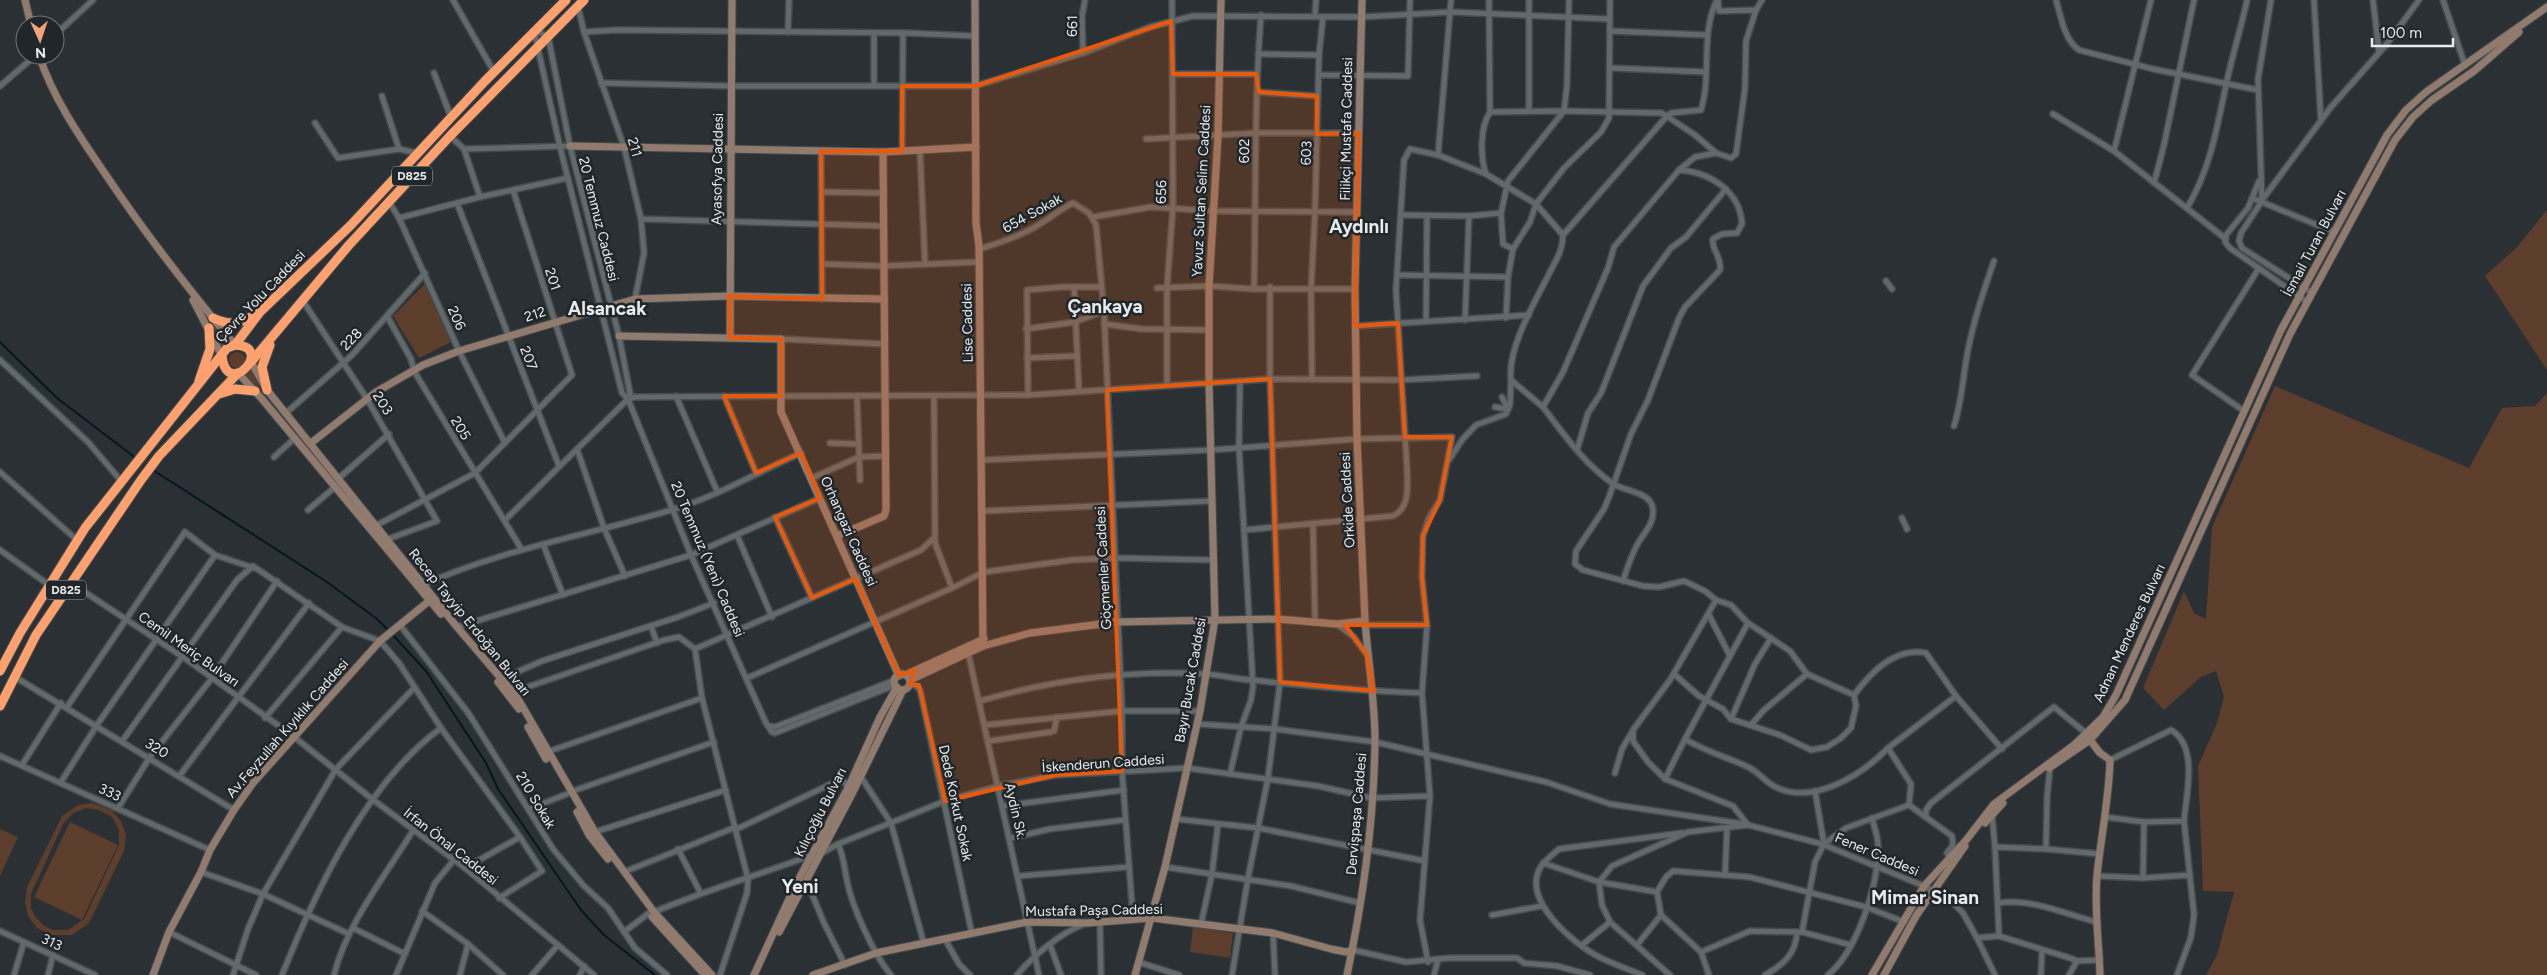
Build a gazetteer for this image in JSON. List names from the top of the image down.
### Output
{
  "streets": {
    "highway": ["D825", "Çevre Yolu Caddesi"],
    "street": [
      "661",
      "Filikçi Mustafa Caddesi",
      "211",
      "602",
      "603",
      "Ayasofya Caddesi",
      "Yavuz Sultan Selim Caddesi",
      "656",
      "654 Sokak",
      "20 Temmuz Caddesi",
      "İsmail Turan Bulvarı",
      "201",
      "212",
      "206",
      "Lise Caddesi",
      "228",
      "207",
      "203",
      "205",
      "Orkide Caddesi",
      "Orhangazi Caddesi",
      "20 Temmuz (Yeni) Caddesi",
      "Göçmenler Caddesi",
      "Recep Tayyip Erdoğan Bulvarı",
      "Adnan Menderes Bulvarı",
      "Cemil Meriç Bulvarı",
      "Bayır Bucak Caddesi",
      "Av.Feyzullah Kıyıklık Caddesi",
      "320",
      "İskenderun Caddesi",
      "333",
      "210 Sokak",
      "Dede Korkut Sokak",
      "Aydin Sk.",
      "Kılıçoğlu Bulvarı",
      "Dervişpaşa Caddesi",
      "İrfan Önal Caddesi",
      "Fener Caddesi",
      "Mustafa Paşa Caddesi",
      "313"
    ]
  },
  "crossings": [
    ["Filikçi Mustafa Caddesi", "Orkide Caddesi"],
    ["211", "D825"],
    ["211", "212"],
    ["Ayasofya Caddesi", "212"],
    ["D825", "20 Temmuz Caddesi"],
    ["D825", "Çevre Yolu Caddesi"],
    ["D825", "206"],
    ["D825", "203"],
    ["D825", "Recep Tayyip Erdoğan Bulvarı"],
    ["D825", "Cemil Meriç Bulvarı"],
    ["Yavuz Sultan Selim Caddesi", "Bayır Bucak Caddesi"],
    ["654 Sokak", "Lise Caddesi"],
    ["654 Sokak", "Göçmenler Caddesi"],
    ["20 Temmuz Caddesi", "Çevre Yolu Caddesi"],
    ["20 Temmuz Caddesi", "212"],
    ["20 Temmuz Caddesi", "20 Temmuz (Yeni) Caddesi"],
    ["İsmail Turan Bulvarı", "Adnan Menderes Bulvarı"],
    ["201", "212"],
    ["201", "207"],
    ["Çevre Yolu Caddesi", "Recep Tayyip Erdoğan Bulvarı"],
    ["212", "206"],
    ["212", "207"],
    ["212", "203"],
    ["212", "205"],
    ["212", "Recep Tayyip Erdoğan Bulvarı"],
    ["206", "228"],
    ["228", "203"],
    ["228", "205"],
    ["228", "Recep Tayyip Erdoğan Bulvarı"],
    ["203", "Recep Tayyip Erdoğan Bulvarı"],
    ["Orkide Caddesi", "Dervişpaşa Caddesi"],
    ["Orhangazi Caddesi", "20 Temmuz (Yeni) Caddesi"],
    ["Orhangazi Caddesi", "Dede Korkut Sokak"],
    ["Orhangazi Caddesi", "Kılıçoğlu Bulvarı"],
    ["20 Temmuz (Yeni) Caddesi", "Dede Korkut Sokak"],
    ["20 Temmuz (Yeni) Caddesi", "Kılıçoğlu Bulvarı"],
    ["Göçmenler Caddesi", "İskenderun Caddesi"],
    ["Göçmenler Caddesi", "Mustafa Paşa Caddesi"],
    ["Recep Tayyip Erdoğan Bulvarı", "Av.Feyzullah Kıyıklık Caddesi"],
    ["Recep Tayyip Erdoğan Bulvarı", "İskenderun Caddesi"],
    ["Adnan Menderes Bulvarı", "Fener Caddesi"],
    ["Cemil Meriç Bulvarı", "Av.Feyzullah Kıyıklık Caddesi"],
    ["Cemil Meriç Bulvarı", "İrfan Önal Caddesi"],
    ["Bayır Bucak Caddesi", "İskenderun Caddesi"],
    ["Bayır Bucak Caddesi", "Mustafa Paşa Caddesi"],
    ["Av.Feyzullah Kıyıklık Caddesi", "320"],
    ["Av.Feyzullah Kıyıklık Caddesi", "333"],
    ["Av.Feyzullah Kıyıklık Caddesi", "210 Sokak"],
    ["Av.Feyzullah Kıyıklık Caddesi", "İrfan Önal Caddesi"],
    ["İskenderun Caddesi", "210 Sokak"],
    ["İskenderun Caddesi", "Dede Korkut Sokak"],
    ["İskenderun Caddesi", "Aydin Sk."],
    ["İskenderun Caddesi", "Kılıçoğlu Bulvarı"],
    ["İskenderun Caddesi", "Dervişpaşa Caddesi"],
    ["Dede Korkut Sokak", "Kılıçoğlu Bulvarı"],
    ["Dede Korkut Sokak", "Mustafa Paşa Caddesi"],
    ["Aydin Sk.", "Mustafa Paşa Caddesi"],
    ["Dervişpaşa Caddesi", "Mustafa Paşa Caddesi"]
  ],
  "districts": [
    "Aydınlı",
    "Çankaya",
    "Alsancak",
    "Yeni",
    "Mimar Sinan"
  ],
  "scale_bar": "100 m",
  "north": "bottom"
}
